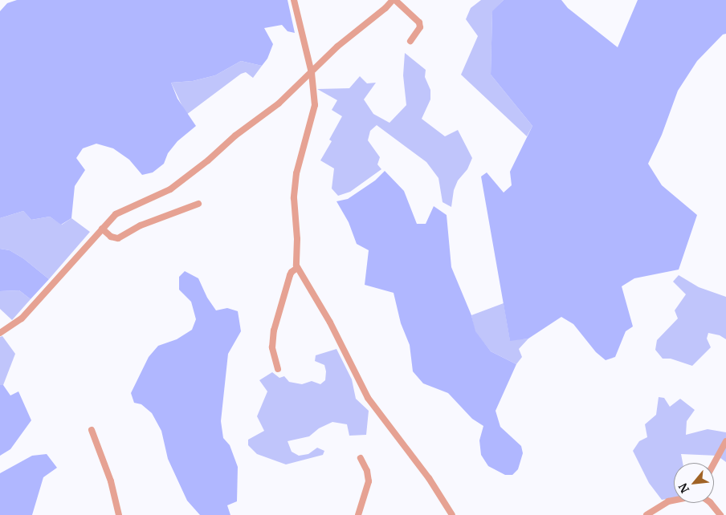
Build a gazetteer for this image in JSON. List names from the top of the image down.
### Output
{
  "north": "bottom left"
}
